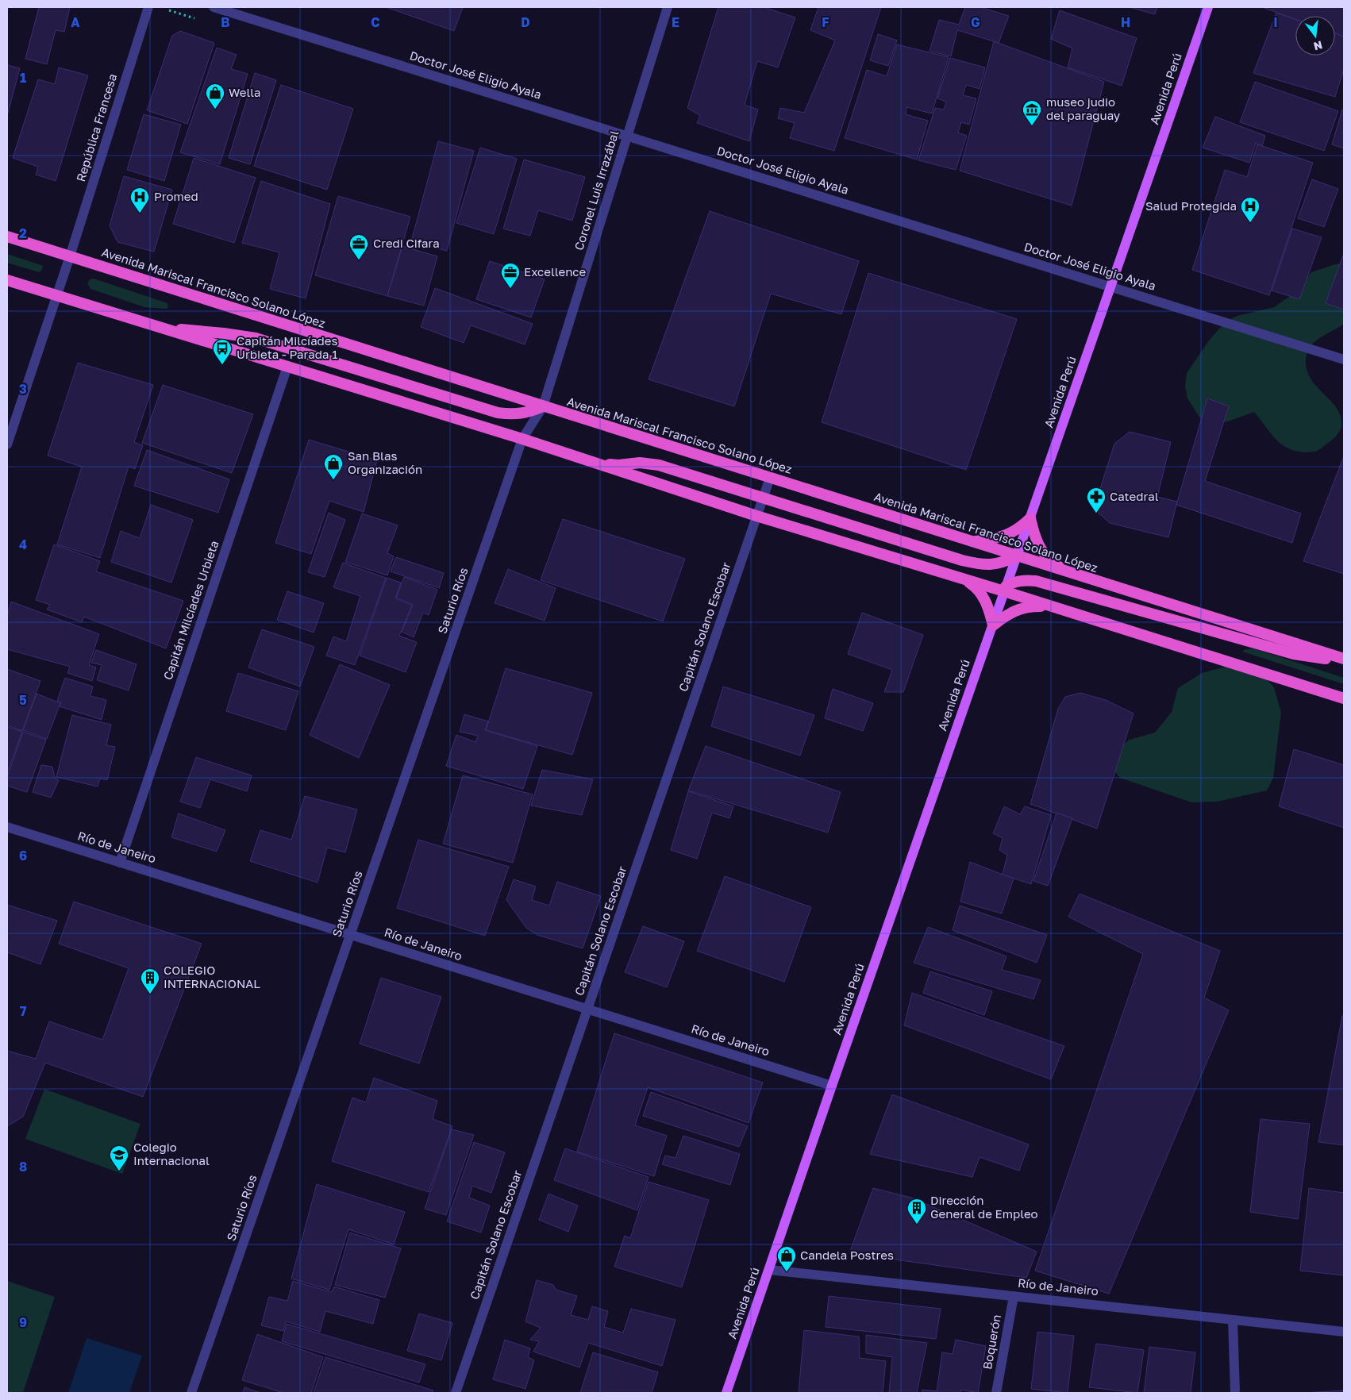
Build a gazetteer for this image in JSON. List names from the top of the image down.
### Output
{
  "streets": {
    "highway": ["Avenida Mariscal Francisco Solano López"],
    "main road": ["Avenida Perú"],
    "street": [
      "Doctor José Eligio Ayala",
      "República Francesa",
      "Coronel Luis Irrazábal",
      "Saturio Ríos",
      "Capitán Milcíades Urbieta",
      "Capitán Solano Escobar",
      "Río de Janeiro",
      "Boquerón"
    ]
  },
  "crossings": [
    ["Doctor José Eligio Ayala", "Avenida Perú"],
    ["Doctor José Eligio Ayala", "Coronel Luis Irrazábal"],
    ["Avenida Perú", "Avenida Mariscal Francisco Solano López"],
    ["Avenida Perú", "Río de Janeiro"],
    ["República Francesa", "Avenida Mariscal Francisco Solano López"],
    ["Coronel Luis Irrazábal", "Avenida Mariscal Francisco Solano López"],
    ["Coronel Luis Irrazábal", "Saturio Ríos"],
    ["Avenida Mariscal Francisco Solano López", "Capitán Solano Escobar"],
    ["Saturio Ríos", "Río de Janeiro"],
    ["Capitán Milcíades Urbieta", "Río de Janeiro"],
    ["Capitán Solano Escobar", "Río de Janeiro"],
    ["Río de Janeiro", "Boquerón"]
  ],
  "places": {
    "shop": ["Wella", "San Blas Organización", "Candela Postres"],
    "museum": ["museo judio del paraguay"],
    "hospital": ["Promed", "Salud Protegida"],
    "office": ["Credi Cifara", "Excellence"],
    "bus stop": ["Capitán Milcíades Urbieta - Parada 1"],
    "pharmacy": ["Catedral"],
    "building": ["COLEGIO INTERNACIONAL", "Dirección General de Empleo"],
    "school or university": ["Colegio Internacional"]
  },
  "north": "bottom",
  "grid": {
    "columns": [
      "A",
      "B",
      "C",
      "D",
      "E",
      "F",
      "G",
      "H",
      "I"
    ],
    "rows": [
      "1",
      "2",
      "3",
      "4",
      "5",
      "6",
      "7",
      "8",
      "9"
    ]
  }
}
